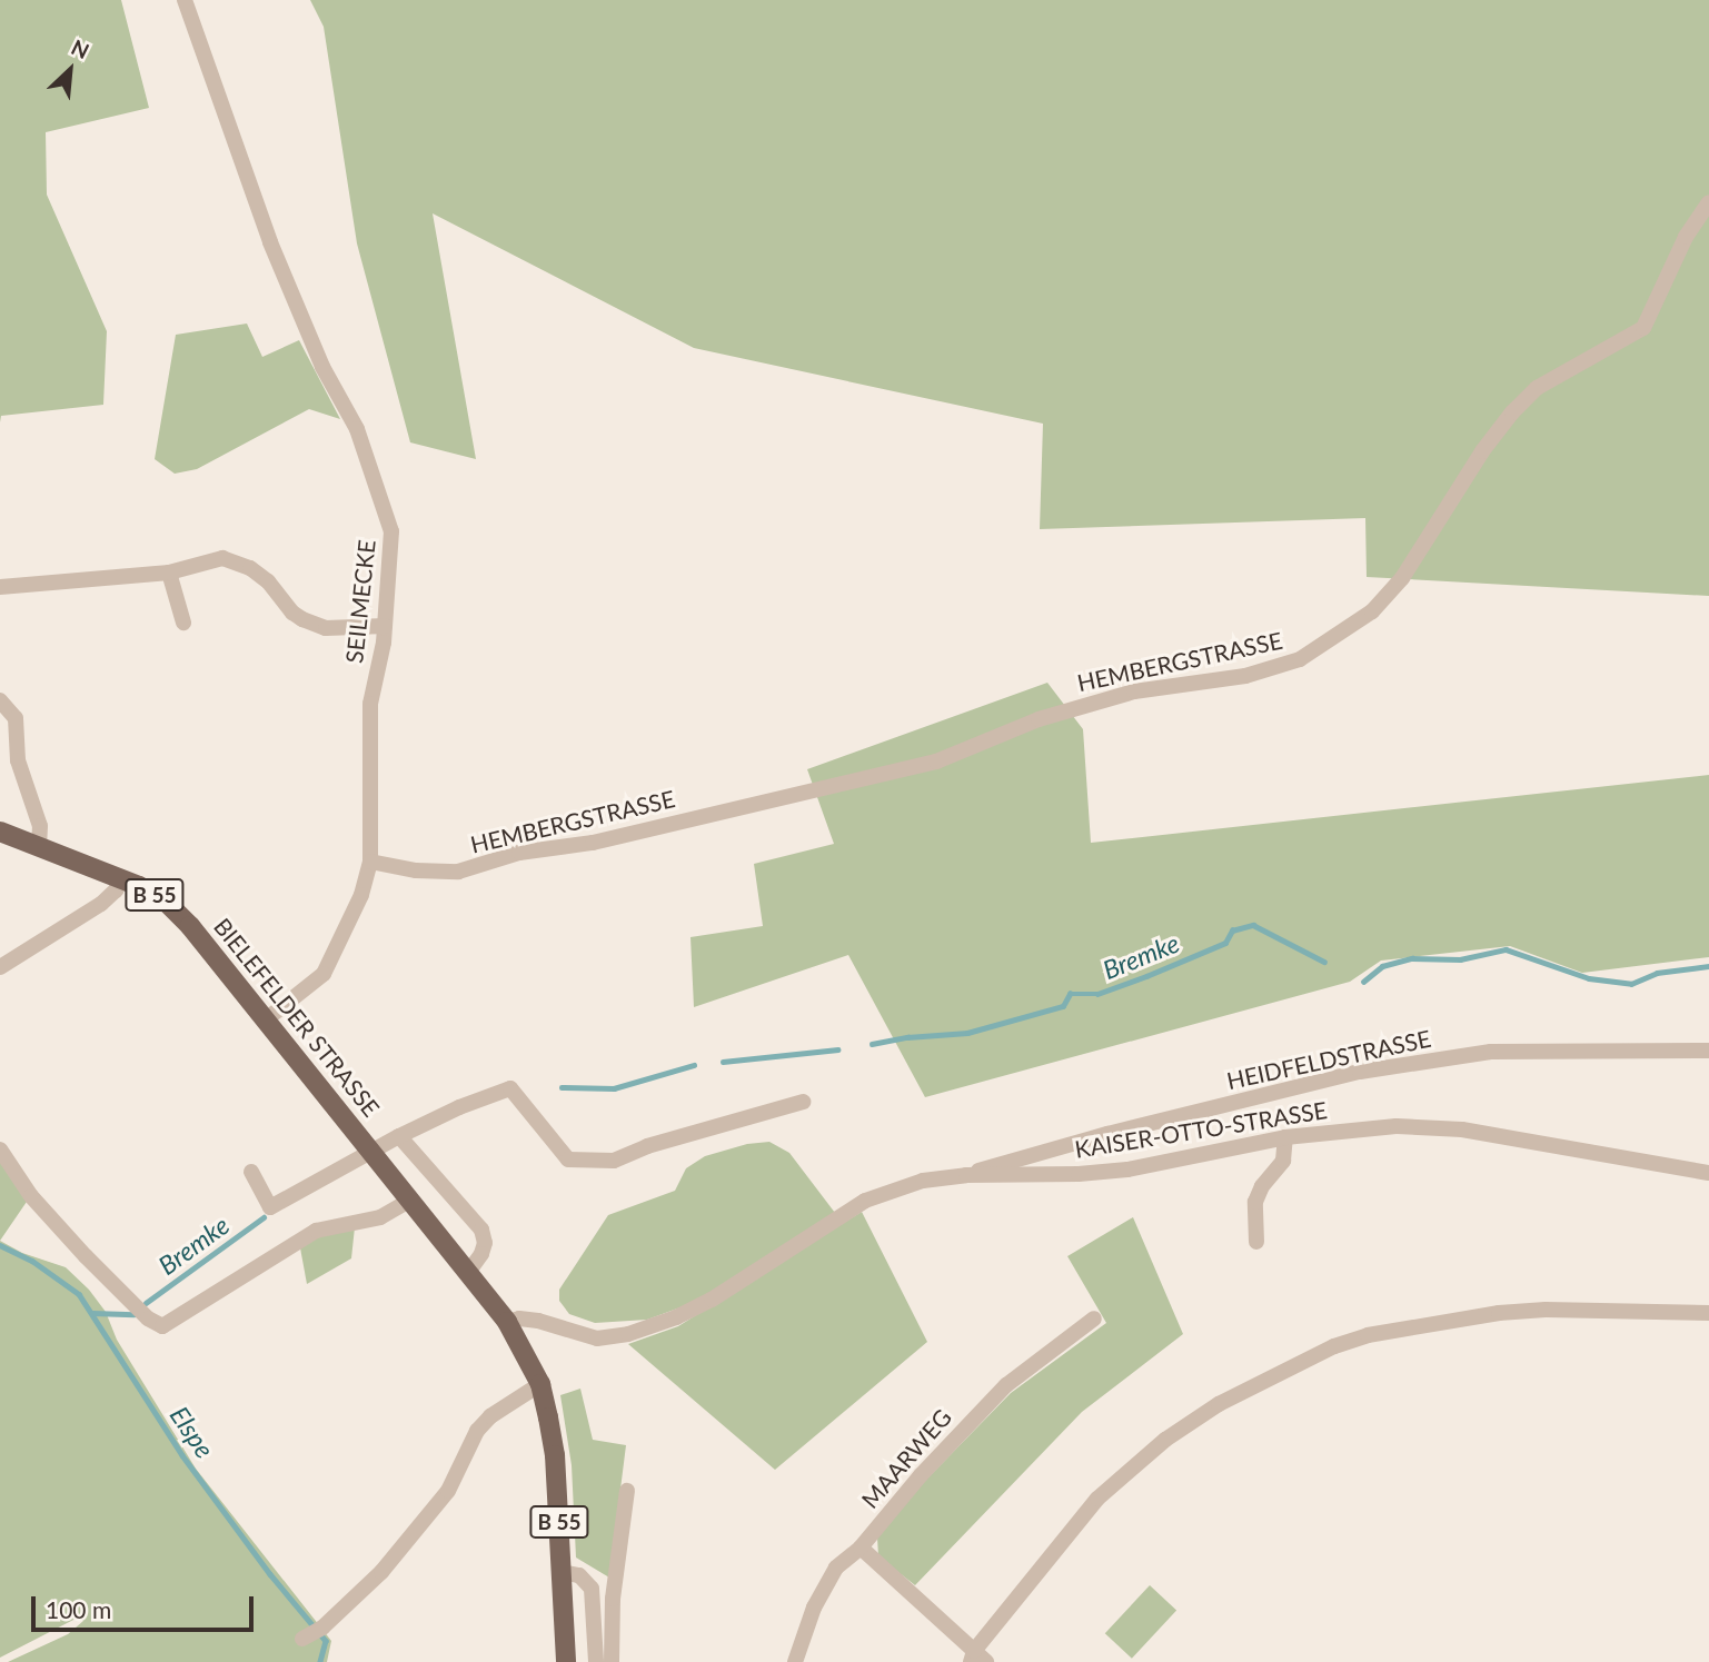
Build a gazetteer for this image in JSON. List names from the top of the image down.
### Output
{
  "streets": {
    "main road": ["B 55", "BIELEFELDER STRASSE"],
    "street": [
      "SEILMECKE",
      "HEMBERGSTRASSE",
      "HEIDFELDSTRASSE",
      "KAISER-OTTO-STRASSE",
      "MAARWEG"
    ]
  },
  "crossings": [
    ["SEILMECKE", "HEMBERGSTRASSE"],
    ["SEILMECKE", "BIELEFELDER STRASSE"],
    ["BIELEFELDER STRASSE", "KAISER-OTTO-STRASSE"],
    ["HEIDFELDSTRASSE", "KAISER-OTTO-STRASSE"]
  ],
  "water": ["Bremke", "Elspe"],
  "scale_bar": "100 m",
  "north": "top right"
}
